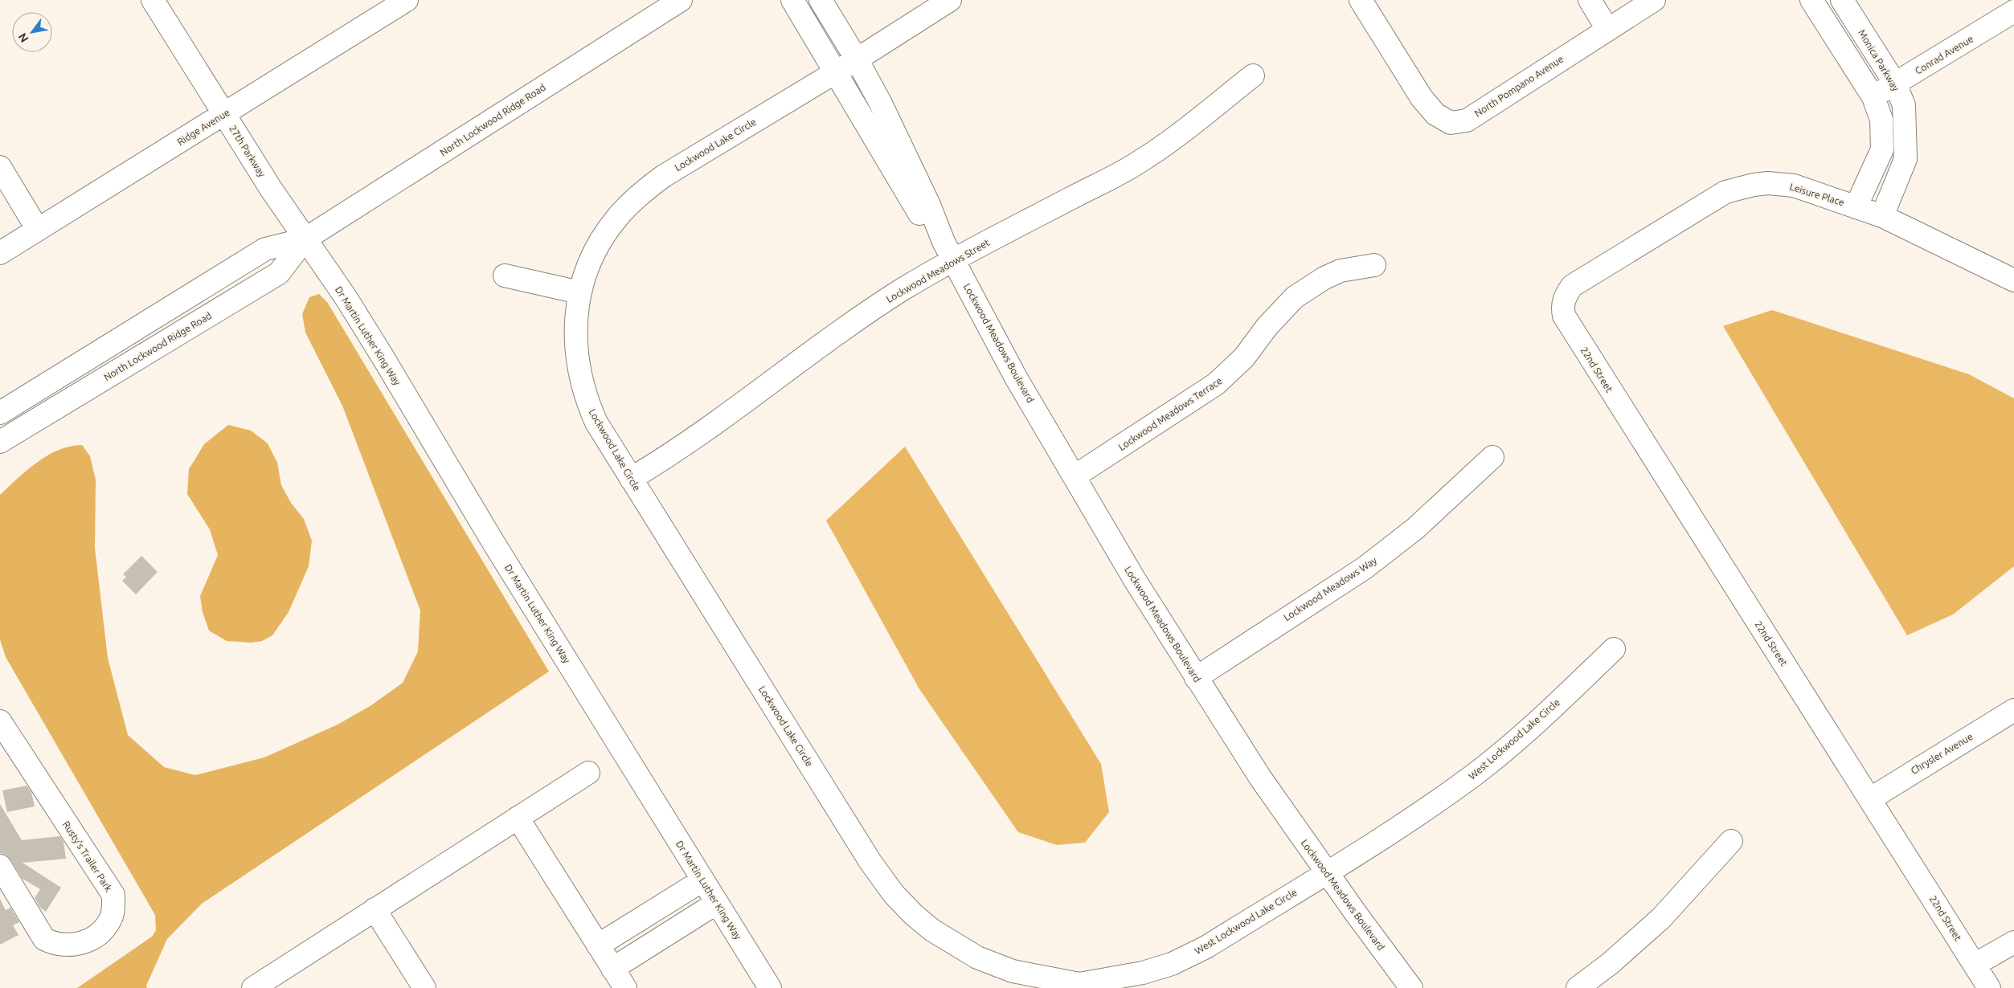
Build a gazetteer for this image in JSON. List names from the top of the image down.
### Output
{
  "streets": {
    "street": [
      "Conrad Avenue",
      "Monica Parkway",
      "North Pompano Avenue",
      "North Lockwood Ridge Road",
      "Ridge Avenue",
      "Lockwood Lake Circle",
      "27th Parkway",
      "Leisure Place",
      "Lockwood Meadows Street",
      "Dr Martin Luther King Way",
      "Lockwood Meadows Boulevard",
      "22nd Street",
      "Lockwood Meadows Terrace",
      "Lockwood Meadows Way",
      "West Lockwood Lake Circle",
      "Chrysler Avenue",
      "Rusty's Trailer Park"
    ]
  },
  "crossings": [
    ["Conrad Avenue", "Monica Parkway"],
    ["Monica Parkway", "Leisure Place"],
    ["North Lockwood Ridge Road", "27th Parkway"],
    ["North Lockwood Ridge Road", "Dr Martin Luther King Way"],
    ["Ridge Avenue", "27th Parkway"],
    ["Lockwood Lake Circle", "Lockwood Meadows Street"],
    ["Lockwood Lake Circle", "Lockwood Meadows Boulevard"],
    ["Lockwood Lake Circle", "West Lockwood Lake Circle"],
    ["27th Parkway", "Dr Martin Luther King Way"],
    ["Leisure Place", "22nd Street"],
    ["Lockwood Meadows Street", "Lockwood Meadows Boulevard"],
    ["Lockwood Meadows Boulevard", "Lockwood Meadows Terrace"],
    ["Lockwood Meadows Boulevard", "Lockwood Meadows Way"],
    ["Lockwood Meadows Boulevard", "West Lockwood Lake Circle"],
    ["22nd Street", "Chrysler Avenue"]
  ],
  "north": "bottom left"
}
